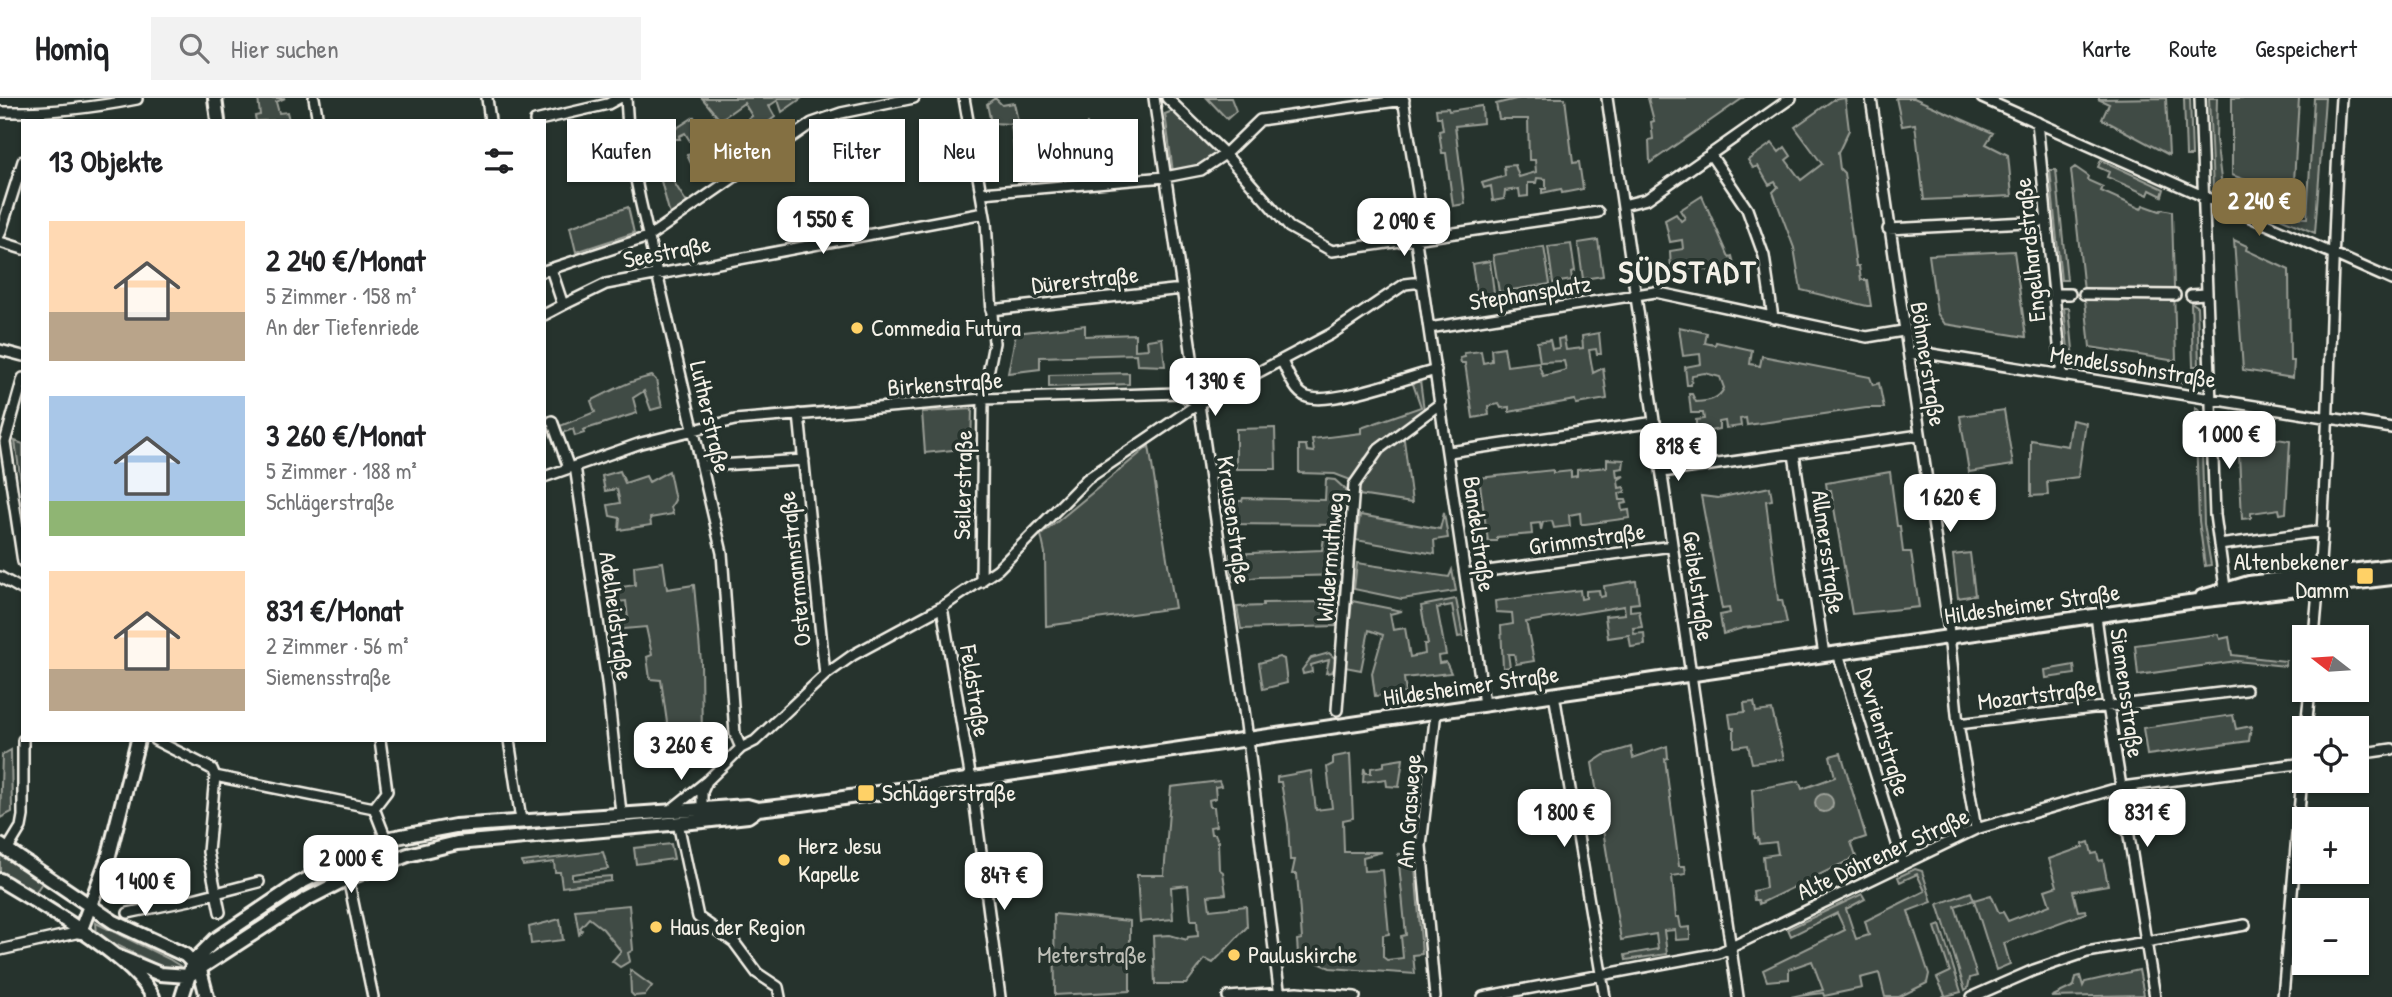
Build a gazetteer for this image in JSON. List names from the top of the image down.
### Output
{
  "streets": {
    "main road": ["Hildesheimer Straße"],
    "street": [
      "Engelhardstraße",
      "Seestraße",
      "Dürerstraße",
      "Stephansplatz",
      "Böhmerstraße",
      "Mendelssohnstraße",
      "Birkenstraße",
      "Lutherstraße",
      "Seilerstraße",
      "Krausenstraße",
      "Bandelstraße",
      "Grimmstraße",
      "Allmersstraße",
      "Wildermuthweg",
      "Ostermannstraße",
      "Geibelstraße",
      "Adelheidstraße",
      "Feldstraße",
      "Siemensstraße",
      "Mozartstraße",
      "Devrientstraße",
      "Am Graswege",
      "Alte Döhrener Straße"
    ]
  },
  "crossings": [
    ["Engelhardstraße", "Mendelssohnstraße"],
    ["Seestraße", "Lutherstraße"],
    ["Seestraße", "Seilerstraße"],
    ["Dürerstraße", "Seilerstraße"],
    ["Dürerstraße", "Krausenstraße"],
    ["Stephansplatz", "Bandelstraße"],
    ["Stephansplatz", "Geibelstraße"],
    ["Böhmerstraße", "Mendelssohnstraße"],
    ["Böhmerstraße", "Hildesheimer Straße"],
    ["Böhmerstraße", "Mozartstraße"],
    ["Böhmerstraße", "Alte Döhrener Straße"],
    ["Birkenstraße", "Lutherstraße"],
    ["Birkenstraße", "Seilerstraße"],
    ["Birkenstraße", "Krausenstraße"],
    ["Birkenstraße", "Ostermannstraße"],
    ["Birkenstraße", "Adelheidstraße"],
    ["Lutherstraße", "Ostermannstraße"],
    ["Krausenstraße", "Hildesheimer Straße"],
    ["Bandelstraße", "Grimmstraße"],
    ["Bandelstraße", "Wildermuthweg"],
    ["Bandelstraße", "Hildesheimer Straße"],
    ["Grimmstraße", "Geibelstraße"],
    ["Allmersstraße", "Hildesheimer Straße"],
    ["Geibelstraße", "Hildesheimer Straße"],
    ["Geibelstraße", "Alte Döhrener Straße"],
    ["Hildesheimer Straße", "Adelheidstraße"],
    ["Hildesheimer Straße", "Feldstraße"],
    ["Hildesheimer Straße", "Siemensstraße"],
    ["Hildesheimer Straße", "Devrientstraße"],
    ["Hildesheimer Straße", "Am Graswege"],
    ["Siemensstraße", "Mozartstraße"],
    ["Siemensstraße", "Alte Döhrener Straße"],
    ["Devrientstraße", "Alte Döhrener Straße"]
  ],
  "districts": ["SÜDSTADT"],
  "parks": ["Meterstraße"],
  "places": {
    "other": [
      "Commedia Futura",
      "Herz Jesu Kapelle",
      "Haus der Region",
      "Pauluskirche"
    ],
    "transit": ["Altenbekener Damm", "Schlägerstraße"]
  },
  "north": "left",
  "page": {
    "header": "Homiq",
    "search": "Hier suchen",
    "nav": ["Karte", "Route", "Gespeichert"],
    "chip": [
      "Kaufen",
      "Mieten",
      "Filter",
      "Neu",
      "Wohnung"
    ],
    "heading": "13 Objekte",
    "price": [
      "2 240 €",
      "1 550 €",
      "2 090 €",
      "1 390 €",
      "1 000 €",
      "818 €",
      "1 620 €",
      "3 260 €",
      "1 800 €",
      "831 €",
      "2 000 €",
      "847 €",
      "1 400 €"
    ],
    "list": [
      {
        "name": "2 240 €/Monat",
        "note": "5 Zimmer · 158 m² · An der Tiefenriede"
      },
      {
        "name": "3 260 €/Monat",
        "note": "5 Zimmer · 188 m² · Schlägerstraße"
      },
      {
        "name": "831 €/Monat",
        "note": "2 Zimmer · 56 m² · Siemensstraße"
      }
    ],
    "map_buttons": ["+", "−"]
  }
}
